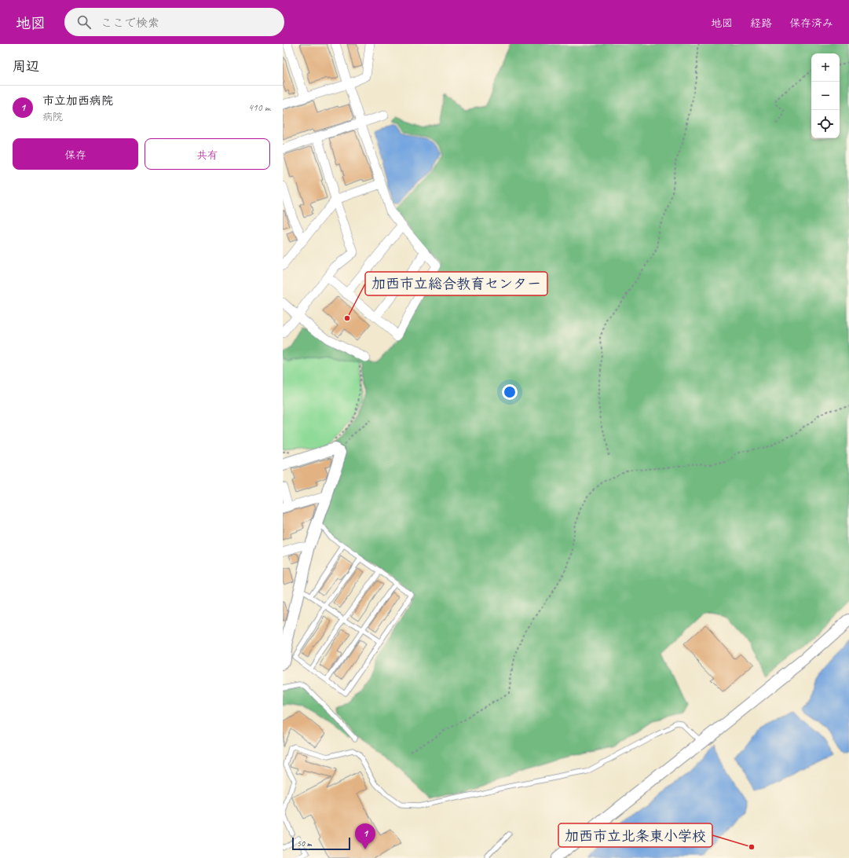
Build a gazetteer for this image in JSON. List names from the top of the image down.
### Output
{
  "places": ["加西市立総合教育センター", "加西市立北条東小学校"],
  "scale_bar": "50 m",
  "page": {
    "header": "地図",
    "search": "ここで検索",
    "nav": ["地図", "経路", "保存済み"],
    "heading": "周辺",
    "map_buttons": ["+", "−"],
    "list": [
      {
        "mark": "1",
        "name": "市立加西病院",
        "note": "病院",
        "value": "410 m"
      }
    ],
    "buttons": ["保存", "共有"],
    "pins": "1",
    "scale": "50 m"
  }
}
